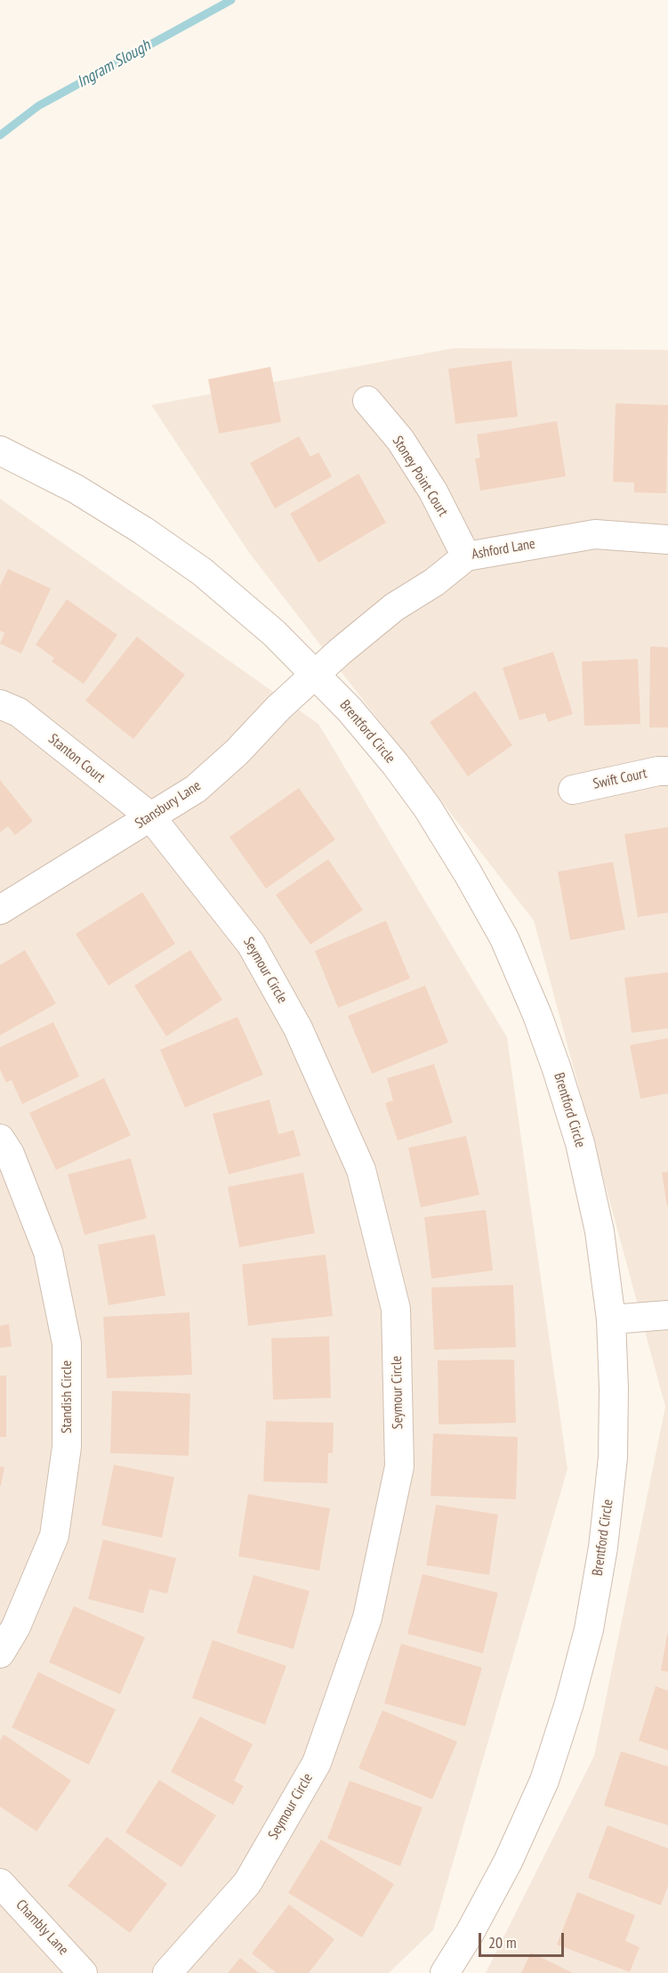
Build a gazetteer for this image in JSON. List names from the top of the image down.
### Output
{
  "streets": {
    "street": [
      "Stoney Point Court",
      "Ashford Lane",
      "Brentford Circle",
      "Stanton Court",
      "Swift Court",
      "Stansbury Lane",
      "Seymour Circle",
      "Standish Circle",
      "Chambly Lane"
    ]
  },
  "crossings": [
    ["Stoney Point Court", "Ashford Lane"],
    ["Ashford Lane", "Brentford Circle"],
    ["Ashford Lane", "Stansbury Lane"],
    ["Brentford Circle", "Stansbury Lane"],
    ["Stanton Court", "Stansbury Lane"],
    ["Stanton Court", "Seymour Circle"],
    ["Stansbury Lane", "Seymour Circle"]
  ],
  "water": ["Ingram Slough"],
  "scale_bar": "20 m"
}
